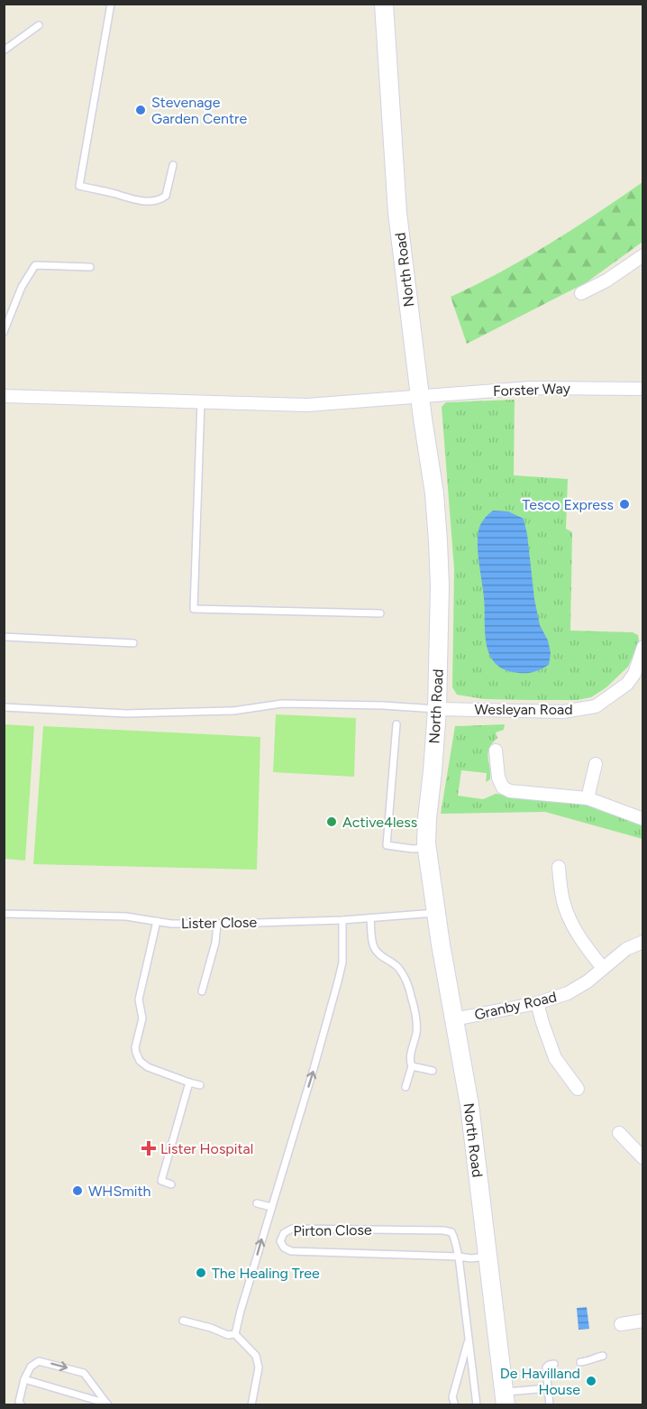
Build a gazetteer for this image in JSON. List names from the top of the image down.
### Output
{
  "streets": {
    "main road": ["North Road"],
    "street": ["Forster Way", "Wesleyan Road", "Granby Road"],
    "lane": ["Lister Close", "Pirton Close"]
  },
  "crossings": [
    ["North Road", "Forster Way"],
    ["North Road", "Wesleyan Road"],
    ["North Road", "Lister Close"],
    ["North Road", "Granby Road"]
  ],
  "places": {
    "other": [
      "Stevenage Garden Centre",
      "Tesco Express",
      "Active4less",
      "WHSmith",
      "The Healing Tree",
      "De Havilland House"
    ],
    "health": ["Lister Hospital"]
  }
}
